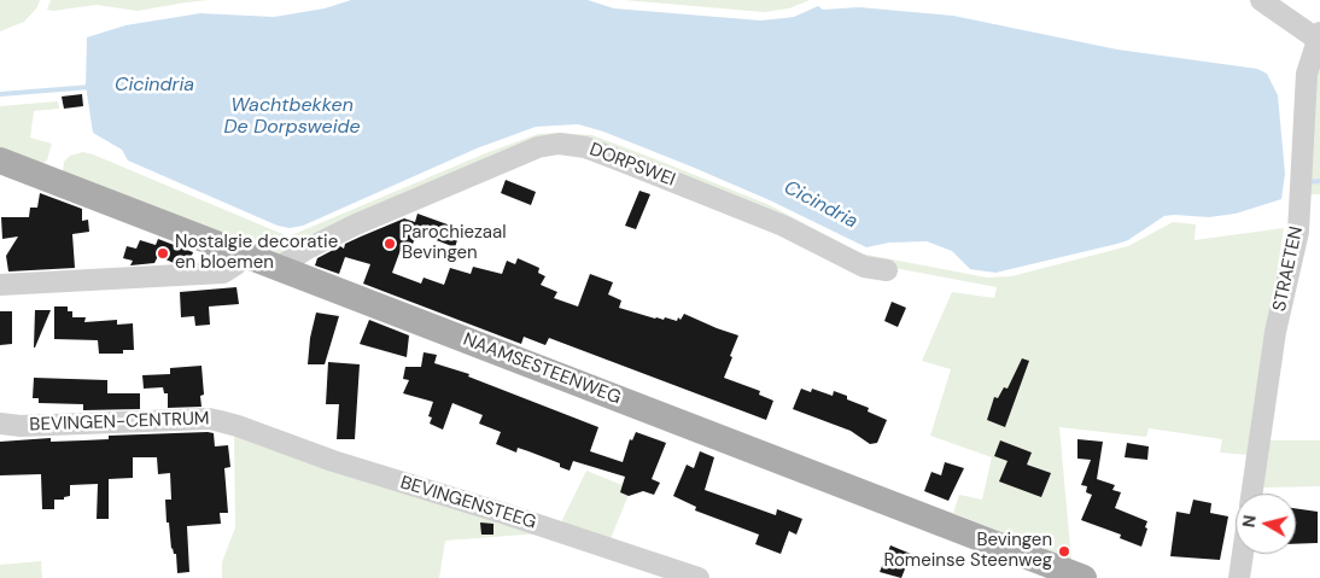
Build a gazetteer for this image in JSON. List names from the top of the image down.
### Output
{
  "streets": {
    "main road": ["NAAMSESTEENWEG"],
    "street": [
      "DORPSWEI",
      "STRAETEN",
      "BEVINGEN-CENTRUM",
      "BEVINGENSTEEG"
    ]
  },
  "crossings": [
    ["DORPSWEI", "NAAMSESTEENWEG"],
    ["BEVINGEN-CENTRUM", "BEVINGENSTEEG"]
  ],
  "water": ["Cicindria", "Wachtbekken De Dorpsweide"],
  "places": ["Parochiezaal Bevingen", "Nostalgie decoratie en bloemen", "Bevingen Romeinse Steenweg"],
  "north": "left"
}
